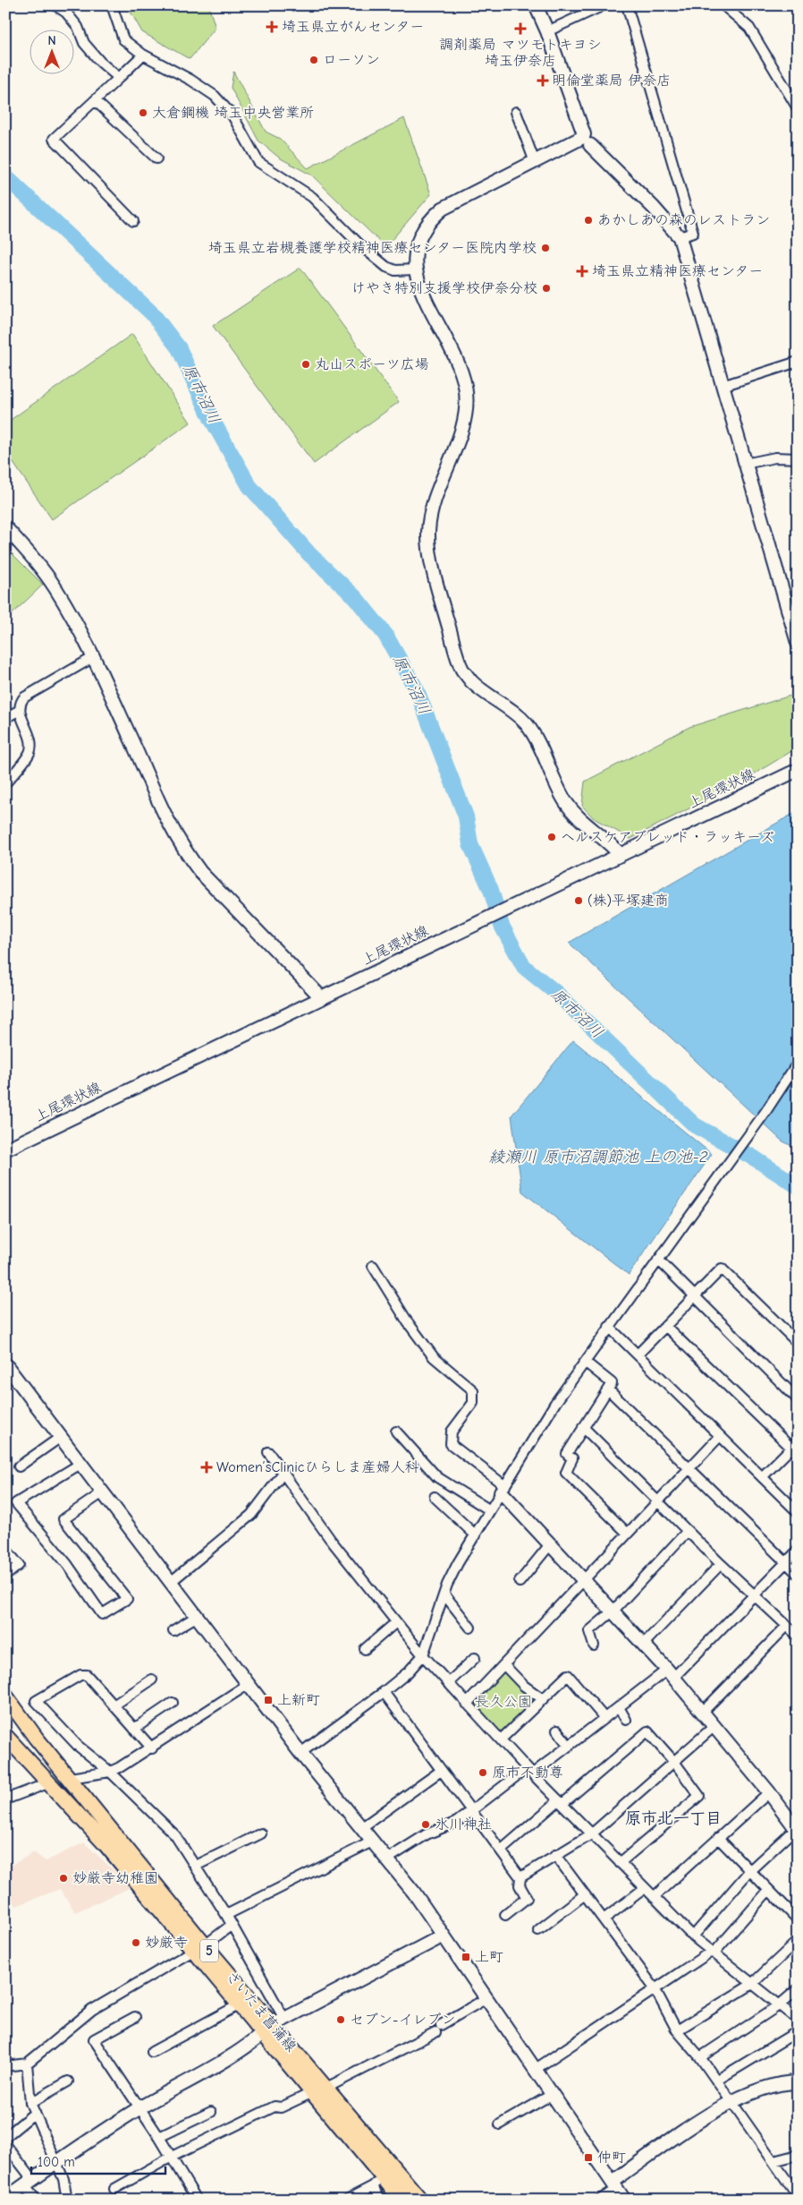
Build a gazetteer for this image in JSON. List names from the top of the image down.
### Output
{
  "streets": {
    "main road": ["5", "さいたま菖蒲線"],
    "street": ["上尾環状線"]
  },
  "districts": ["原市北一丁目"],
  "water": ["原市沼川", "綾瀬川 原市沼調節池 上の池-2"],
  "parks": ["長久公園"],
  "places": {
    "health": [
      "埼玉県立がんセンター",
      "調剤薬局 マツモトキヨシ 埼玉伊奈店",
      "明倫堂薬局 伊奈店",
      "埼玉県立精神医療センター",
      "Women’sClinicひらしま産婦人科"
    ],
    "other": [
      "ローソン",
      "大倉鋼機 埼玉中央営業所",
      "あかしあの森のレストラン",
      "埼玉県立岩槻養護学校精神医療センター医院内学校",
      "けやき特別支援学校伊奈分校",
      "丸山スポーツ広場",
      "ヘルスケアブレッド・ラッキーズ",
      "(株)平塚建商",
      "原市不動尊",
      "氷川神社",
      "妙厳寺幼稚園",
      "妙厳寺",
      "セブン-イレブン"
    ],
    "transit": ["上新町", "上町", "仲町"]
  },
  "scale_bar": "100 m",
  "north": "top"
}
